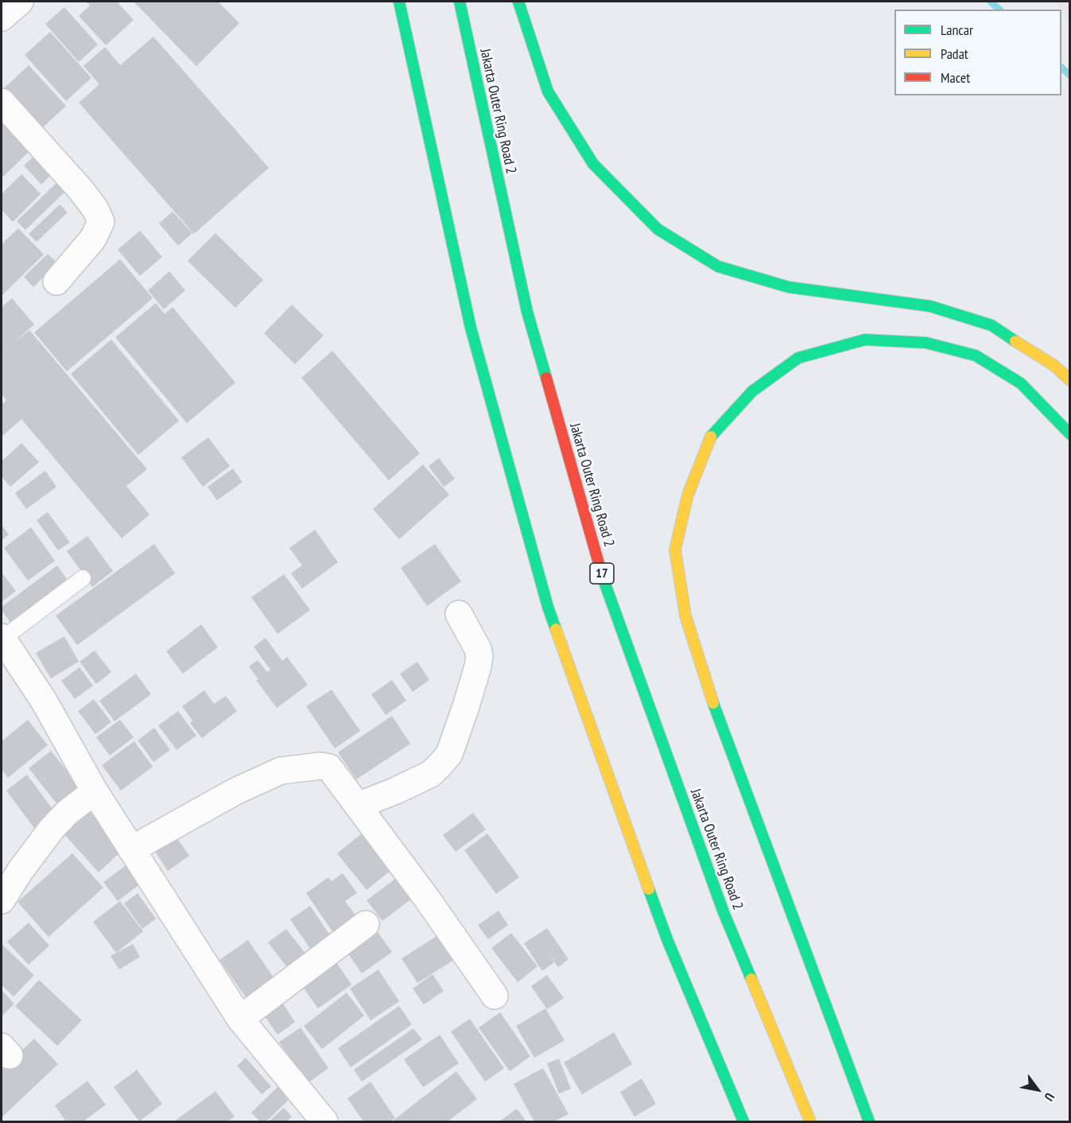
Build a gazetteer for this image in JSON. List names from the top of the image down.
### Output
{
  "streets": {
    "highway": ["Jakarta Outer Ring Road 2", "17"]
  },
  "legend": ["Lancar", "Padat", "Macet"],
  "north": "bottom right"
}
